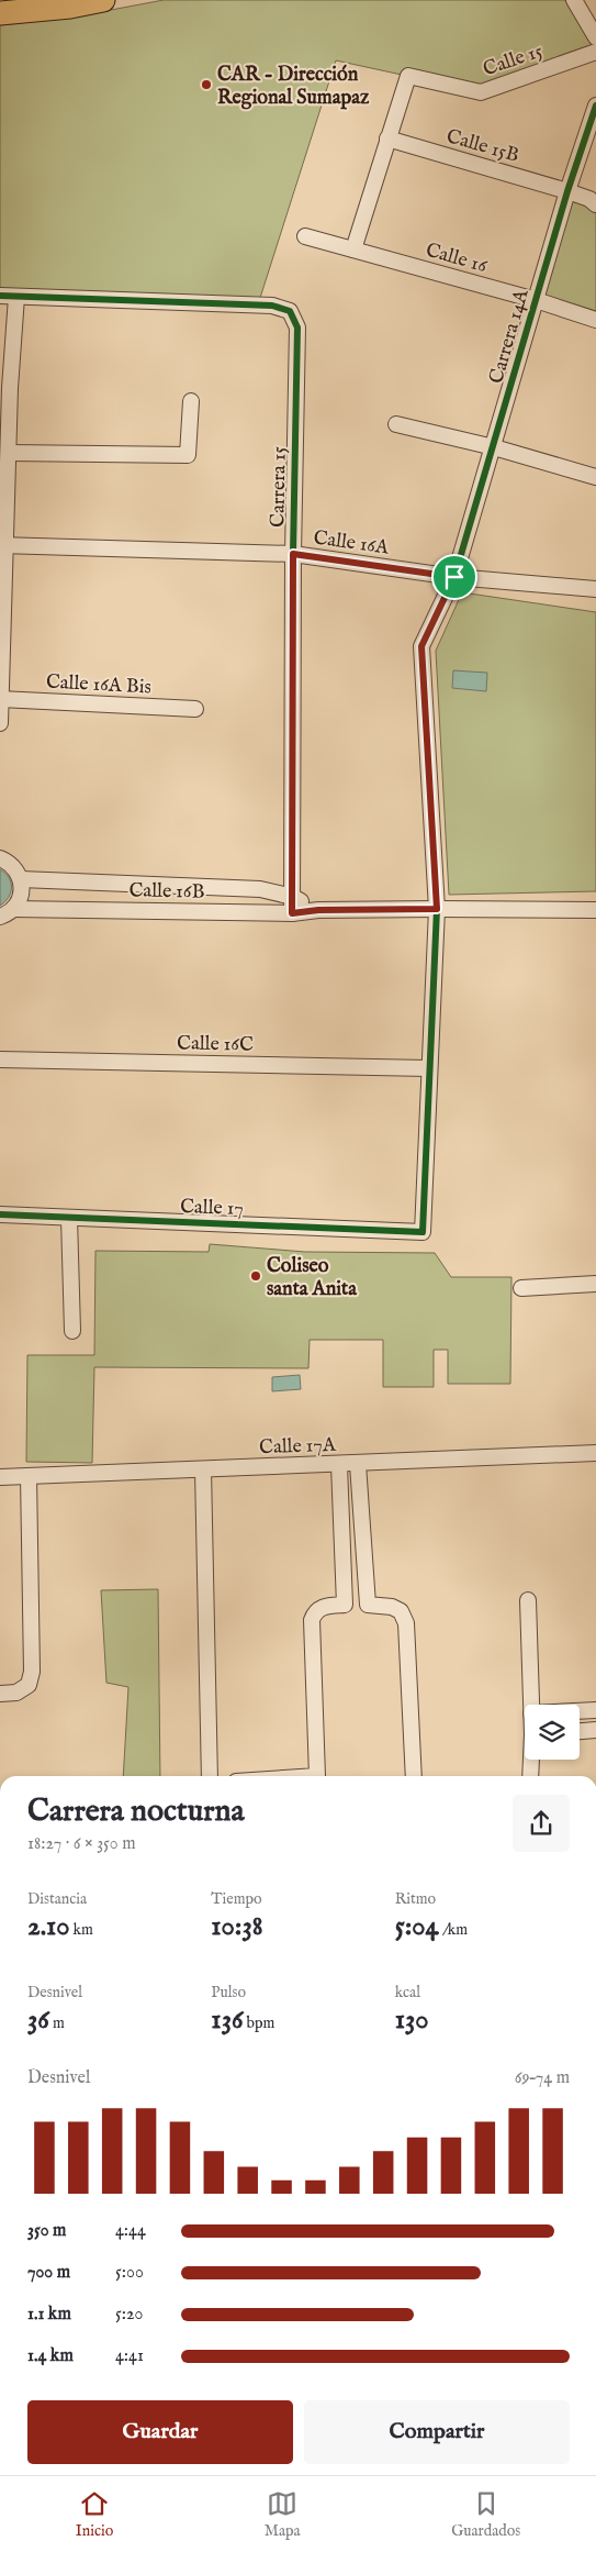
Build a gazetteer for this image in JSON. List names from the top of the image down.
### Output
{
  "streets": {
    "street": [
      "Calle 15",
      "Calle 15B",
      "Calle 16",
      "Carrera 14A",
      "Carrera 15",
      "Calle 16A",
      "Calle 16A Bis",
      "Calle 16B",
      "Calle 16C",
      "Calle 17",
      "Calle 17A"
    ]
  },
  "crossings": [
    ["Calle 15", "Calle 15B"],
    ["Calle 15B", "Carrera 14A"],
    ["Calle 16", "Carrera 14A"],
    ["Carrera 14A", "Calle 16A"],
    ["Carrera 14A", "Calle 16B"],
    ["Carrera 14A", "Calle 16C"],
    ["Carrera 14A", "Calle 17"],
    ["Carrera 15", "Calle 16A"],
    ["Carrera 15", "Calle 16B"]
  ],
  "places": ["CAR - Dirección Regional Sumapaz", "Coliseo santa Anita"],
  "page": {
    "heading": ["Carrera nocturna", "18:27 · 6 × 350 m"],
    "stats": [
      ["Distancia", "2.10 km"],
      ["Tiempo", "10:38"],
      ["Ritmo", "5:04 /km"],
      ["Desnivel", "36 m"],
      ["Pulso", "136 bpm"],
      ["kcal", "130"]
    ],
    "chart": ["Desnivel", "69–74 m"],
    "list": [
      {
        "name": "350 m",
        "note": "4:44"
      },
      {
        "name": "700 m",
        "note": "5:00"
      },
      {
        "name": "1.1 km",
        "note": "5:20"
      },
      {
        "name": "1.4 km",
        "note": "4:41"
      }
    ],
    "buttons": ["Guardar", "Compartir"],
    "tabs": ["Inicio", "Mapa", "Guardados"]
  }
}
